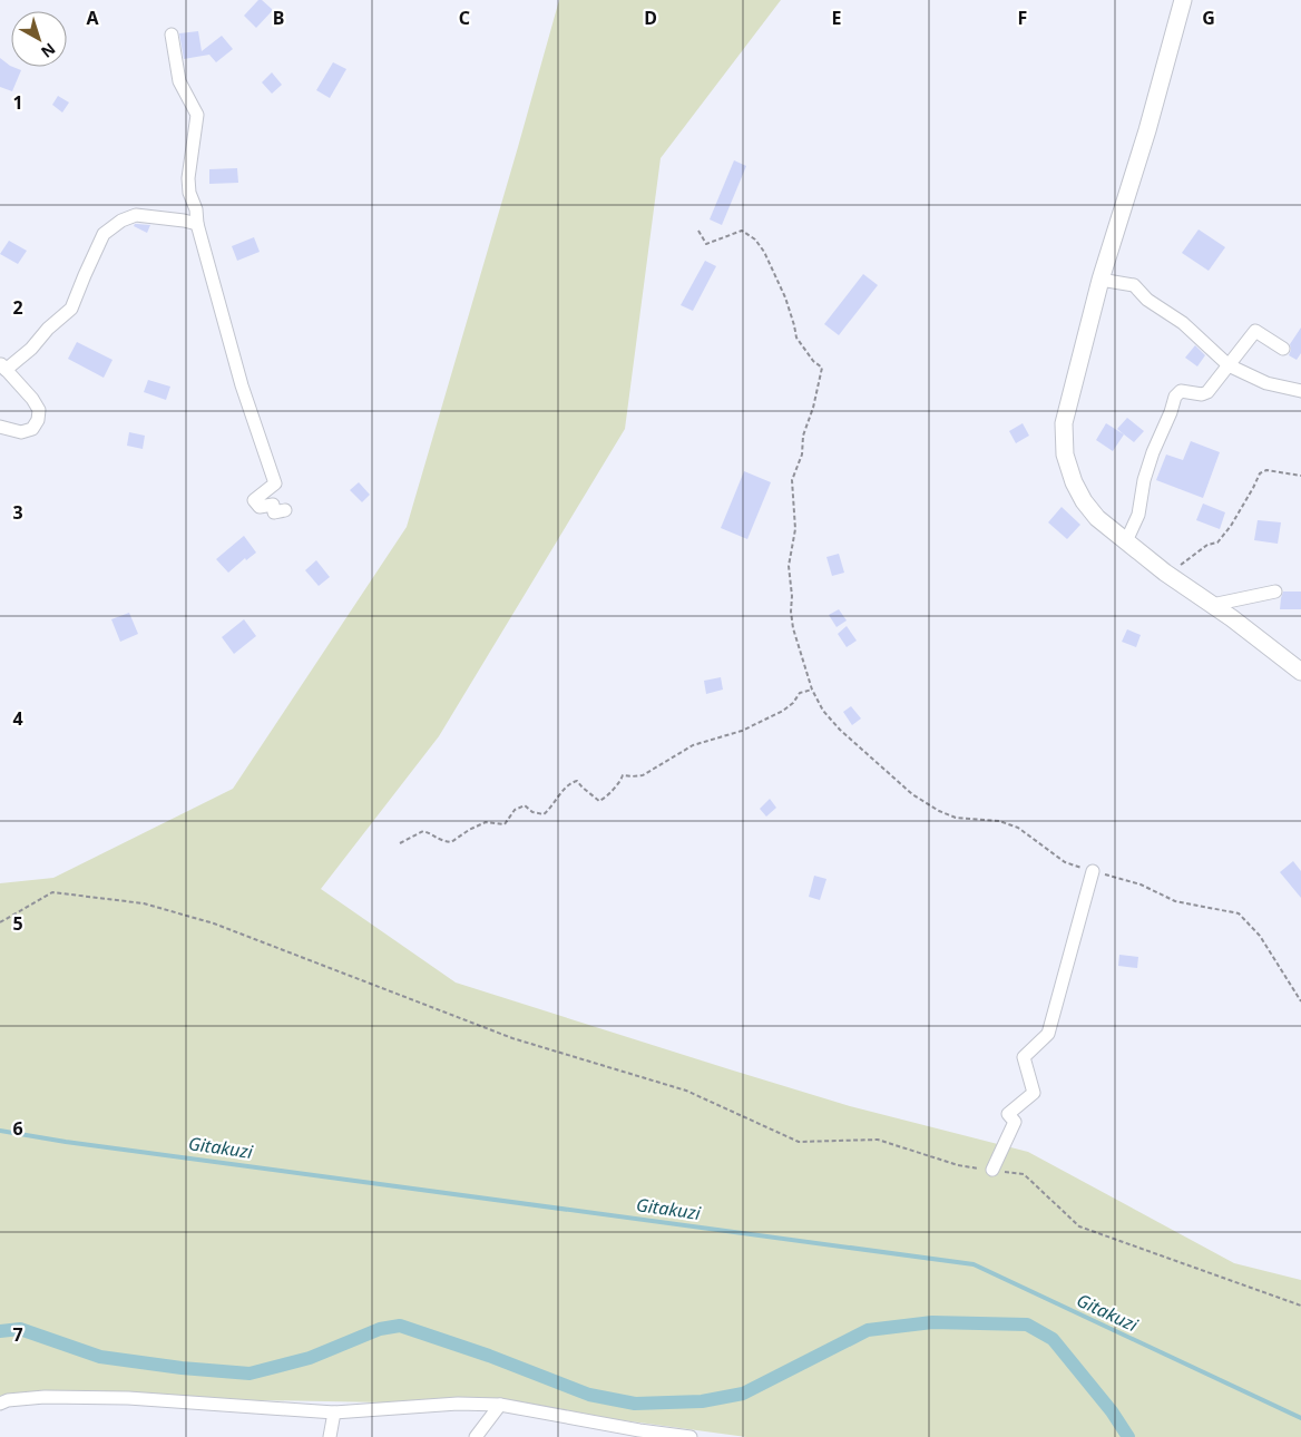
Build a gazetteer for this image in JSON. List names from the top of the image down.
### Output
{
  "water": ["Gitakuzi"],
  "north": "bottom right",
  "grid": {
    "columns": [
      "A",
      "B",
      "C",
      "D",
      "E",
      "F",
      "G"
    ],
    "rows": [
      "1",
      "2",
      "3",
      "4",
      "5",
      "6",
      "7"
    ]
  }
}
